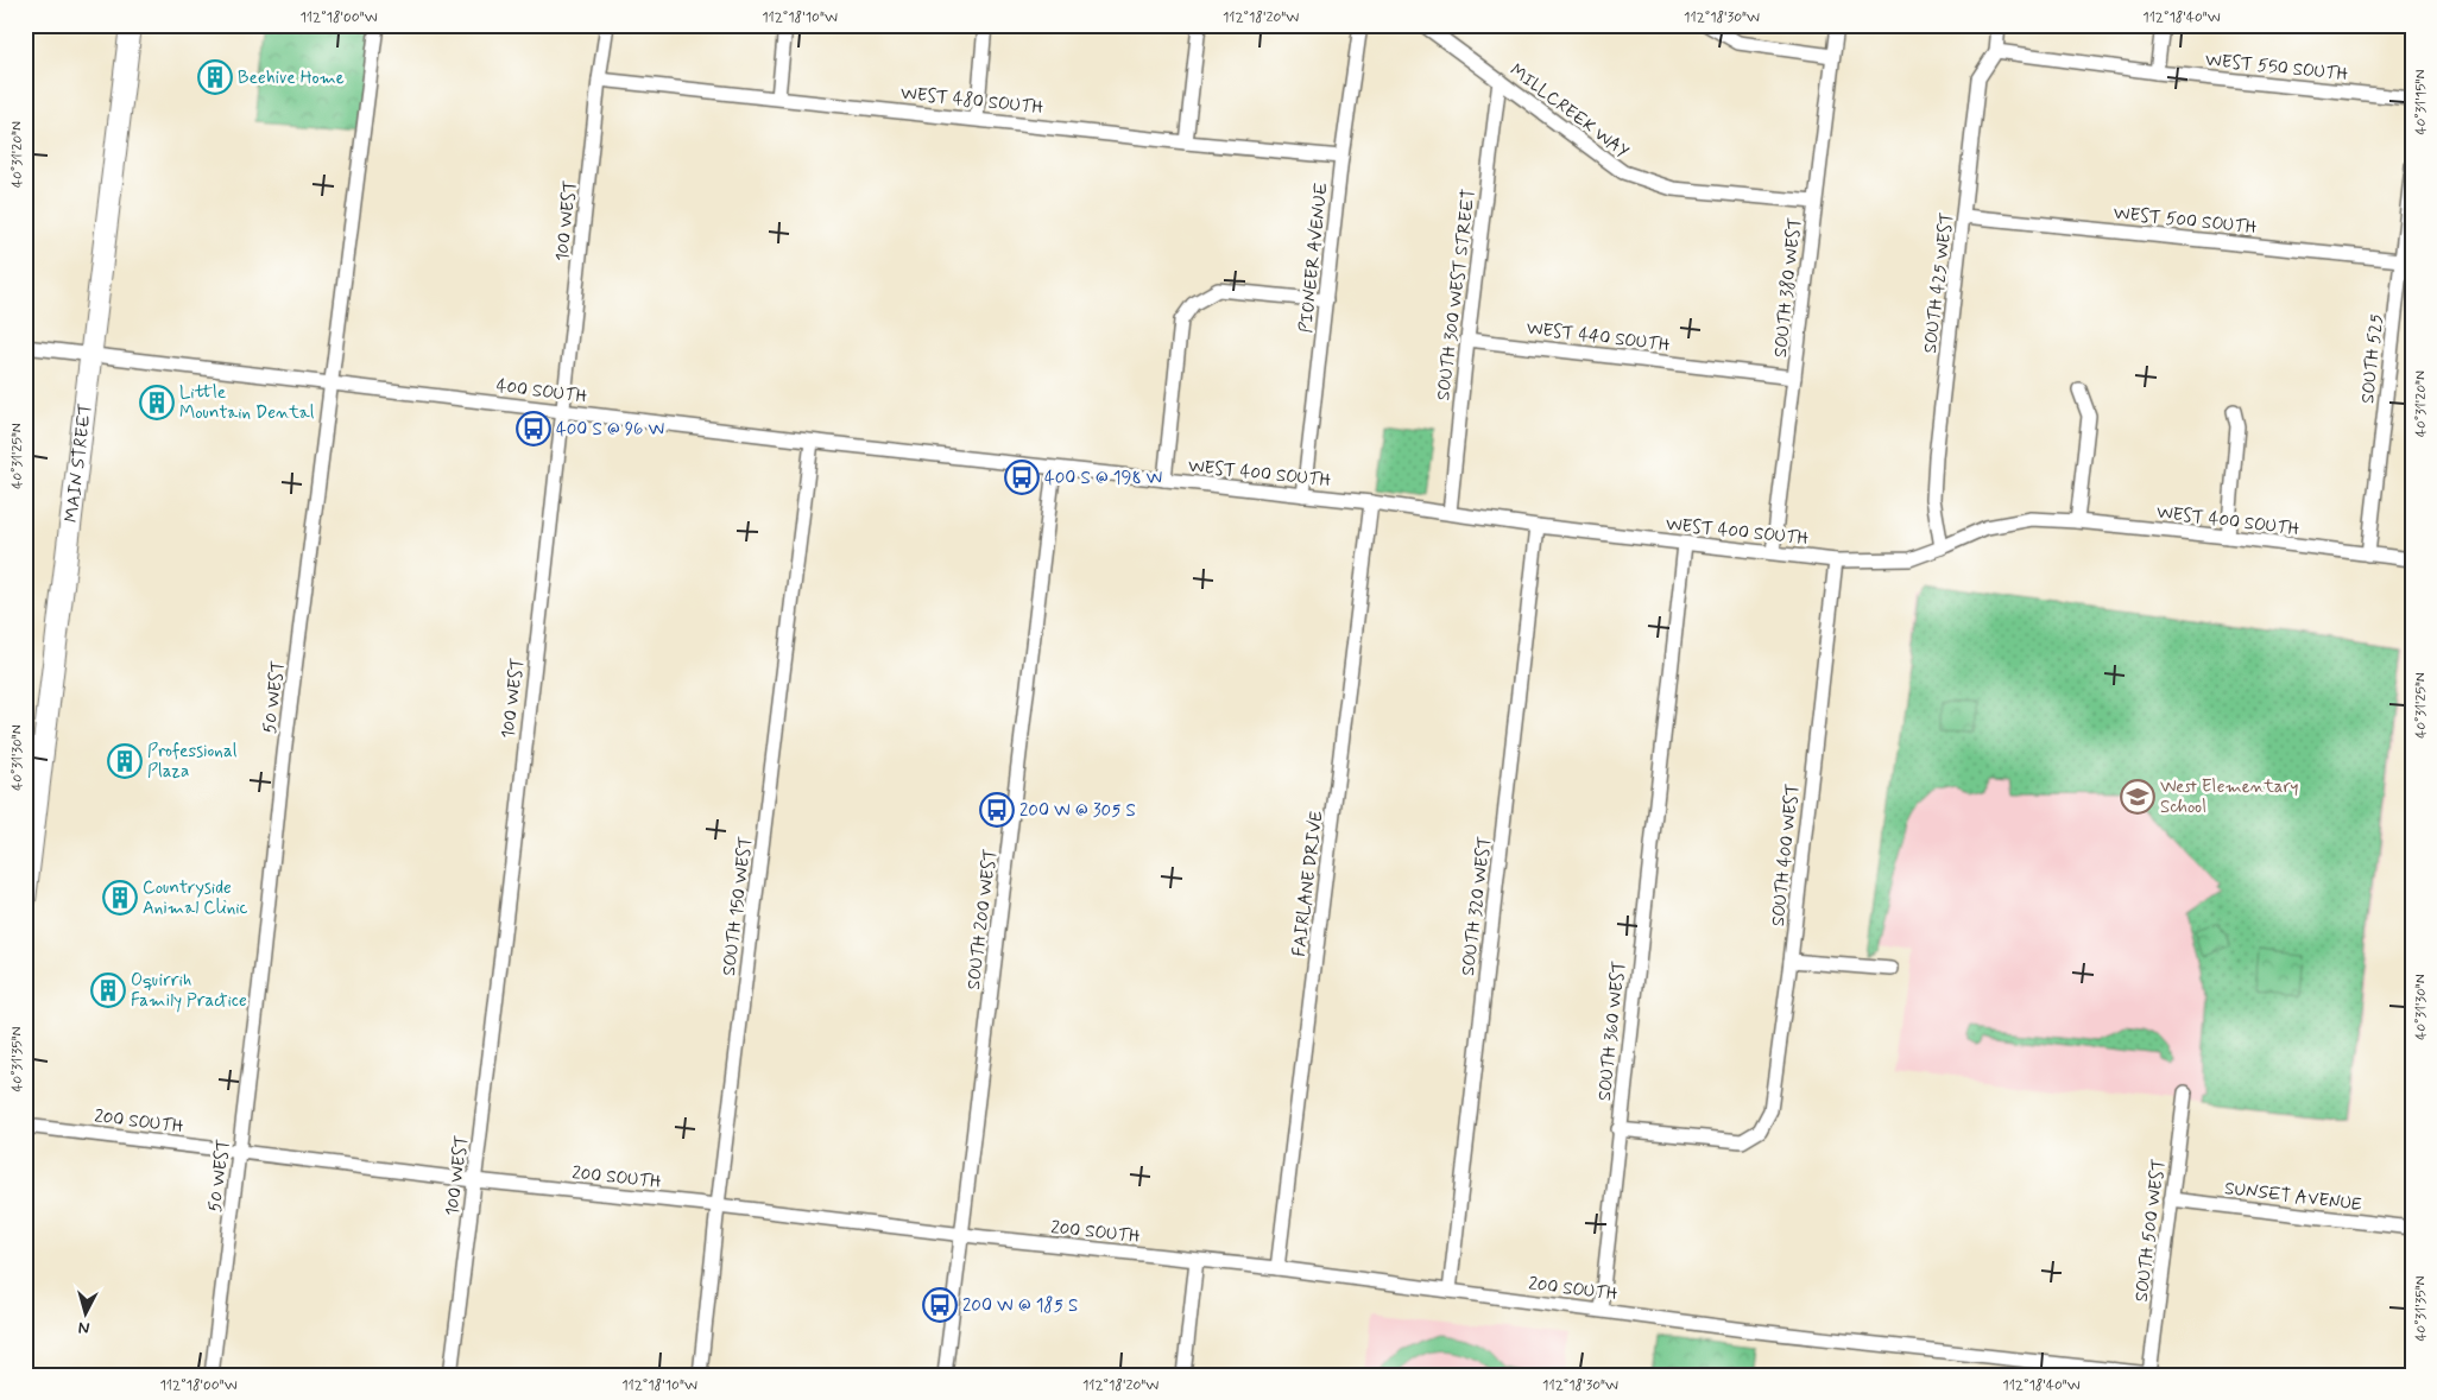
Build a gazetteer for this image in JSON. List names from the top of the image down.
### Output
{
  "streets": {
    "highway": ["MAIN STREET"],
    "street": [
      "WEST 550 SOUTH",
      "WEST 480 SOUTH",
      "MILLCREEK WAY",
      "WEST 500 SOUTH",
      "100 WEST",
      "PIONEER AVENUE",
      "SOUTH 425 WEST",
      "SOUTH 380 WEST",
      "SOUTH 300 WEST STREET",
      "WEST 440 SOUTH",
      "SOUTH 525",
      "400 SOUTH",
      "WEST 400 SOUTH",
      "50 WEST",
      "SOUTH 400 WEST",
      "FAIRLANE DRIVE",
      "SOUTH 150 WEST",
      "SOUTH 320 WEST",
      "SOUTH 200 WEST",
      "SOUTH 360 WEST",
      "200 SOUTH",
      "SUNSET AVENUE",
      "SOUTH 500 WEST"
    ]
  },
  "crossings": [
    ["WEST 550 SOUTH", "SOUTH 425 WEST"],
    ["WEST 480 SOUTH", "100 WEST"],
    ["WEST 480 SOUTH", "PIONEER AVENUE"],
    ["MILLCREEK WAY", "SOUTH 380 WEST"],
    ["MILLCREEK WAY", "SOUTH 300 WEST STREET"],
    ["WEST 500 SOUTH", "SOUTH 425 WEST"],
    ["WEST 500 SOUTH", "SOUTH 525"],
    ["100 WEST", "400 SOUTH"],
    ["100 WEST", "200 SOUTH"],
    ["PIONEER AVENUE", "WEST 400 SOUTH"],
    ["SOUTH 425 WEST", "WEST 400 SOUTH"],
    ["SOUTH 380 WEST", "WEST 440 SOUTH"],
    ["SOUTH 380 WEST", "WEST 400 SOUTH"],
    ["SOUTH 300 WEST STREET", "WEST 440 SOUTH"],
    ["SOUTH 300 WEST STREET", "WEST 400 SOUTH"],
    ["SOUTH 525", "WEST 400 SOUTH"],
    ["400 SOUTH", "MAIN STREET"],
    ["400 SOUTH", "WEST 400 SOUTH"],
    ["400 SOUTH", "50 WEST"],
    ["400 SOUTH", "SOUTH 150 WEST"],
    ["400 SOUTH", "SOUTH 200 WEST"],
    ["WEST 400 SOUTH", "SOUTH 400 WEST"],
    ["WEST 400 SOUTH", "FAIRLANE DRIVE"],
    ["WEST 400 SOUTH", "SOUTH 320 WEST"],
    ["WEST 400 SOUTH", "SOUTH 200 WEST"],
    ["WEST 400 SOUTH", "SOUTH 360 WEST"],
    ["50 WEST", "200 SOUTH"],
    ["SOUTH 400 WEST", "SOUTH 360 WEST"],
    ["FAIRLANE DRIVE", "200 SOUTH"],
    ["SOUTH 150 WEST", "200 SOUTH"],
    ["SOUTH 320 WEST", "200 SOUTH"],
    ["SOUTH 200 WEST", "200 SOUTH"],
    ["SOUTH 360 WEST", "200 SOUTH"],
    ["200 SOUTH", "SOUTH 500 WEST"],
    ["SUNSET AVENUE", "SOUTH 500 WEST"]
  ],
  "places": {
    "building": [
      "Beehive Home",
      "Little Mountain Dental",
      "Professional Plaza",
      "Countryside Animal Clinic",
      "Oquirrih Family Practice"
    ],
    "bus stop": [
      "400 S @ 96 W",
      "400 S @ 198 W",
      "200 W @ 305 S",
      "200 W @ 185 S"
    ],
    "school or university": ["West Elementary School"]
  },
  "north": "bottom",
  "coordinates": [
    "112°18'00\"W",
    "112°18'10\"W",
    "112°18'20\"W",
    "112°18'30\"W",
    "112°18'40\"W",
    "40°31'15\"N",
    "40°31'20\"N",
    "40°31'25\"N",
    "40°31'30\"N",
    "40°31'35\"N"
  ]
}
